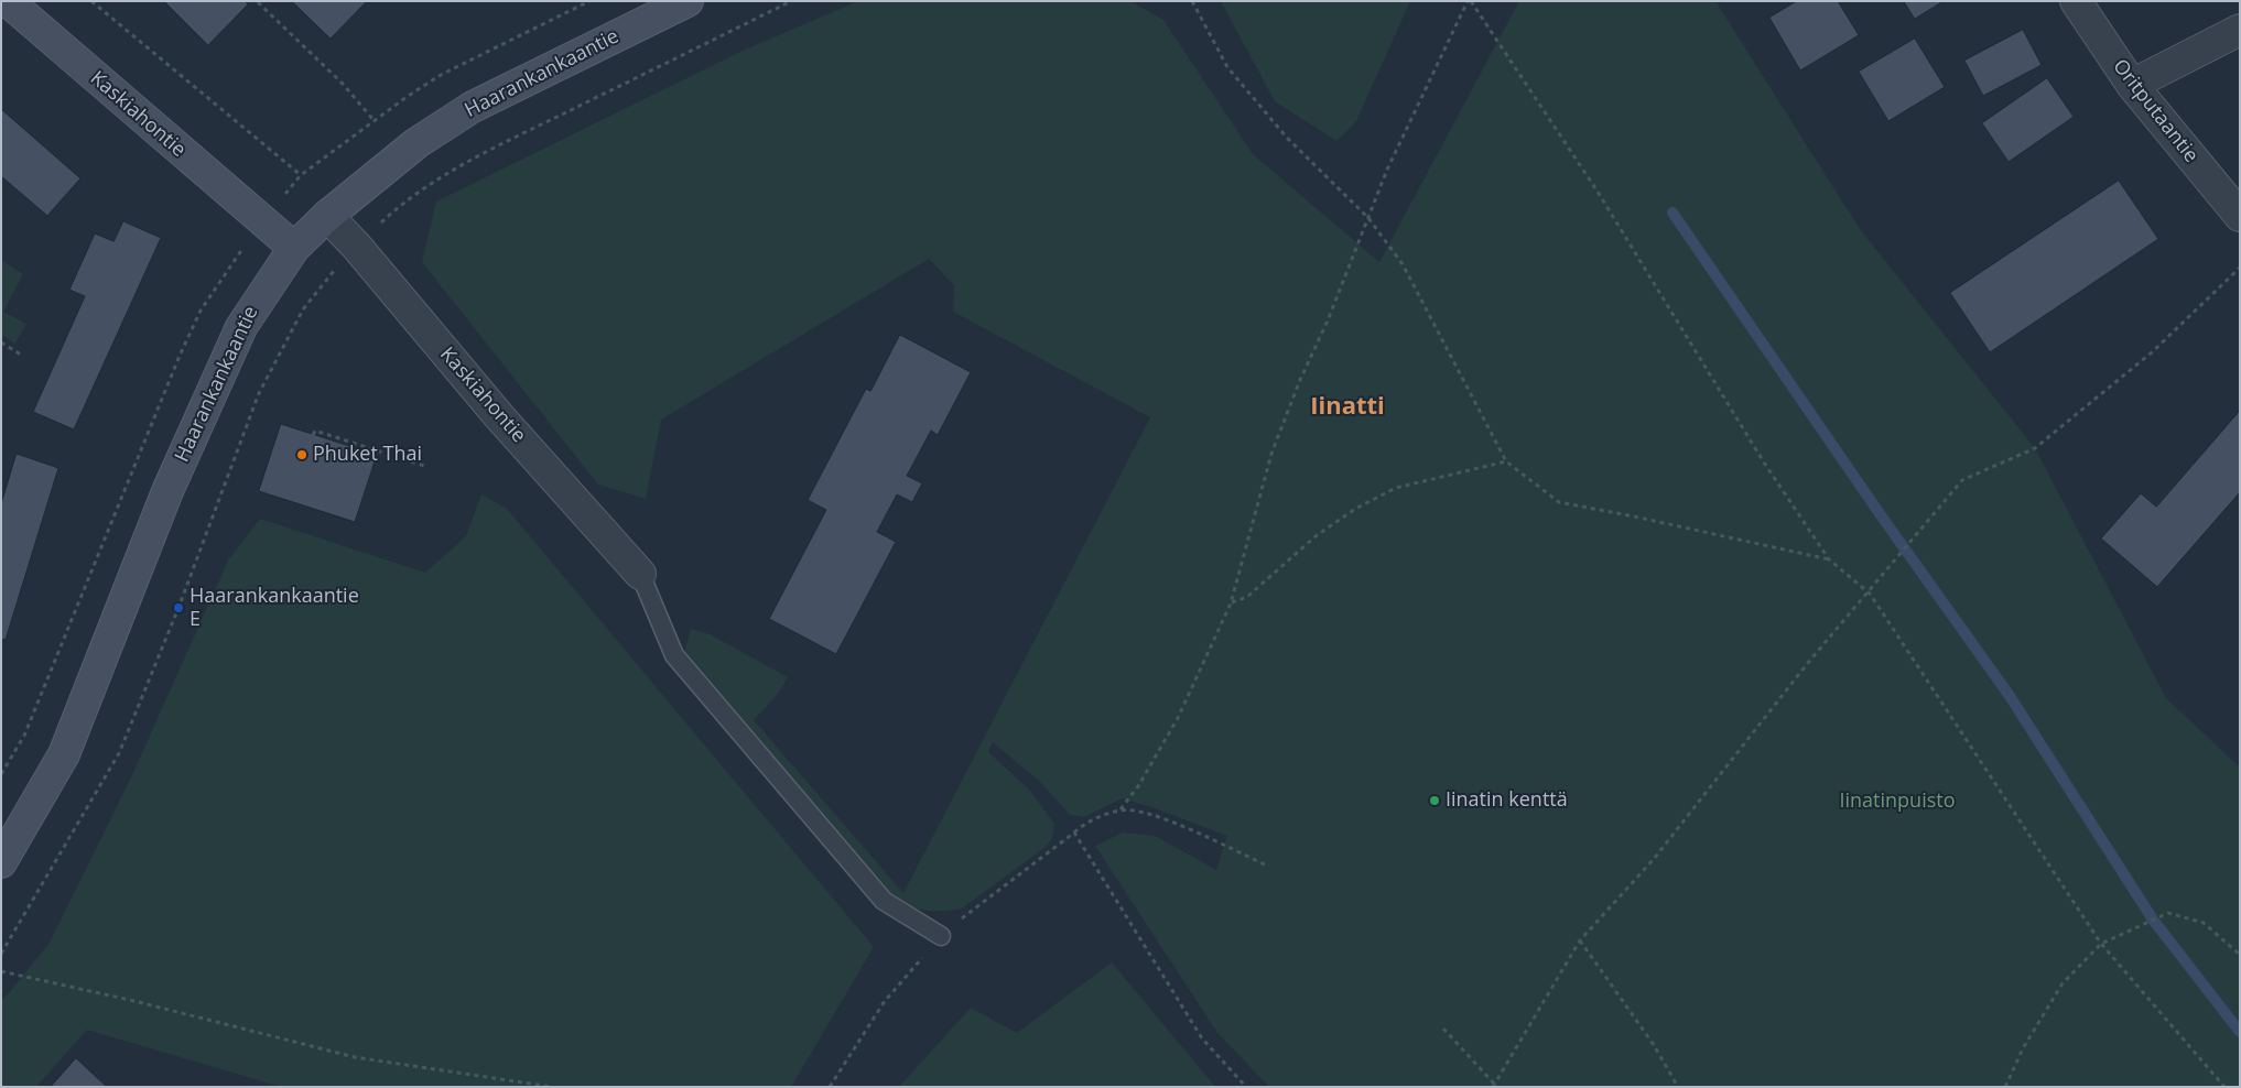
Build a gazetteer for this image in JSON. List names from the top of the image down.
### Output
{
  "streets": {
    "street": ["Haarankankaantie", "Oritputaantie", "Kaskiahontie"]
  },
  "crossings": [
    ["Haarankankaantie", "Kaskiahontie"]
  ],
  "districts": ["Iinatti"],
  "parks": ["Iinatinpuisto"],
  "places": ["Phuket Thai", "Haarankankaantie E", "Iinatin kenttä"]
}
